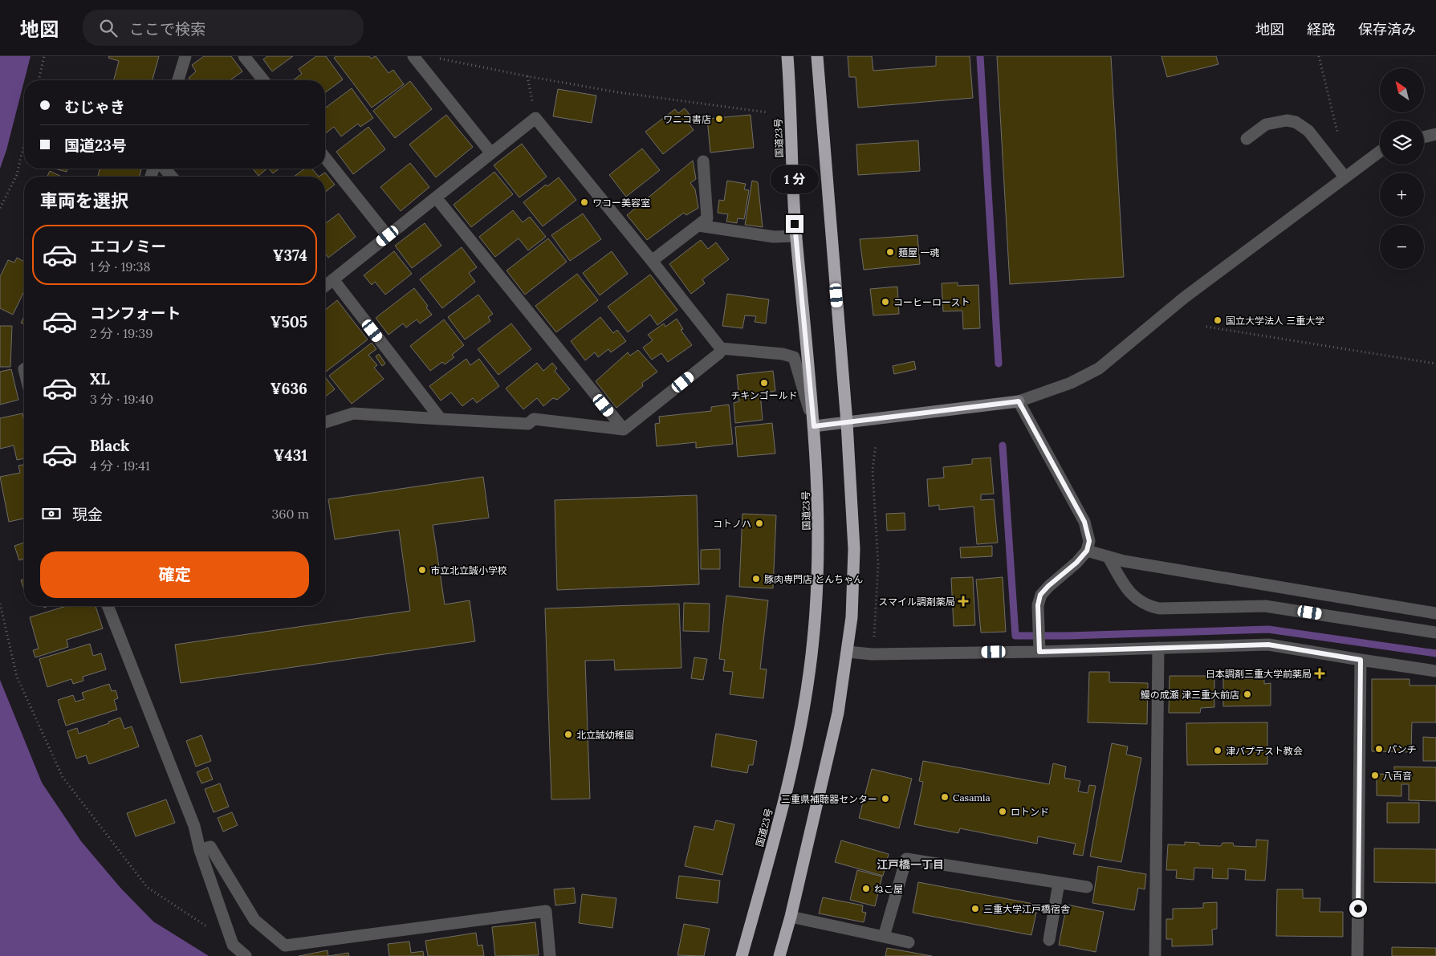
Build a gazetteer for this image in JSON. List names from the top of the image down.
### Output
{
  "streets": {
    "highway": ["国道23号"]
  },
  "districts": ["江戸橋一丁目"],
  "places": {
    "other": [
      "ワニコ書店",
      "ワコー美容室",
      "麺屋 一魂",
      "コーヒーロースト",
      "国立大学法人 三重大学",
      "チキンゴールド",
      "コトノハ",
      "市立北立誠小学校",
      "豚肉専門店 とんちゃん",
      "鰻の成瀬 津三重大前店",
      "北立誠幼稚園",
      "パンチ",
      "津バプテスト教会",
      "八百音",
      "Casamia",
      "三重県補聴器センター",
      "ロトンド",
      "ねこ屋",
      "三重大学江戸橋宿舎"
    ],
    "health": ["スマイル調剤薬局", "日本調剤三重大学前薬局"]
  },
  "north": "top left",
  "page": {
    "header": "地図",
    "search": "ここで検索",
    "nav": ["地図", "経路", "保存済み"],
    "map_buttons": ["+", "−"],
    "banner": ["むじゃき", "国道23号"],
    "bubble": "1 分",
    "heading": "車両を選択",
    "list": [
      {
        "name": "エコノミー",
        "note": "1 分 · 19:38",
        "value": "¥374"
      },
      {
        "name": "コンフォート",
        "note": "2 分 · 19:39",
        "value": "¥505"
      },
      {
        "name": "XL",
        "note": "3 分 · 19:40",
        "value": "¥636"
      },
      {
        "name": "Black",
        "note": "4 分 · 19:41",
        "value": "¥431"
      }
    ],
    "pay": ["現金", "360 m"],
    "buttons": "確定"
  }
}
